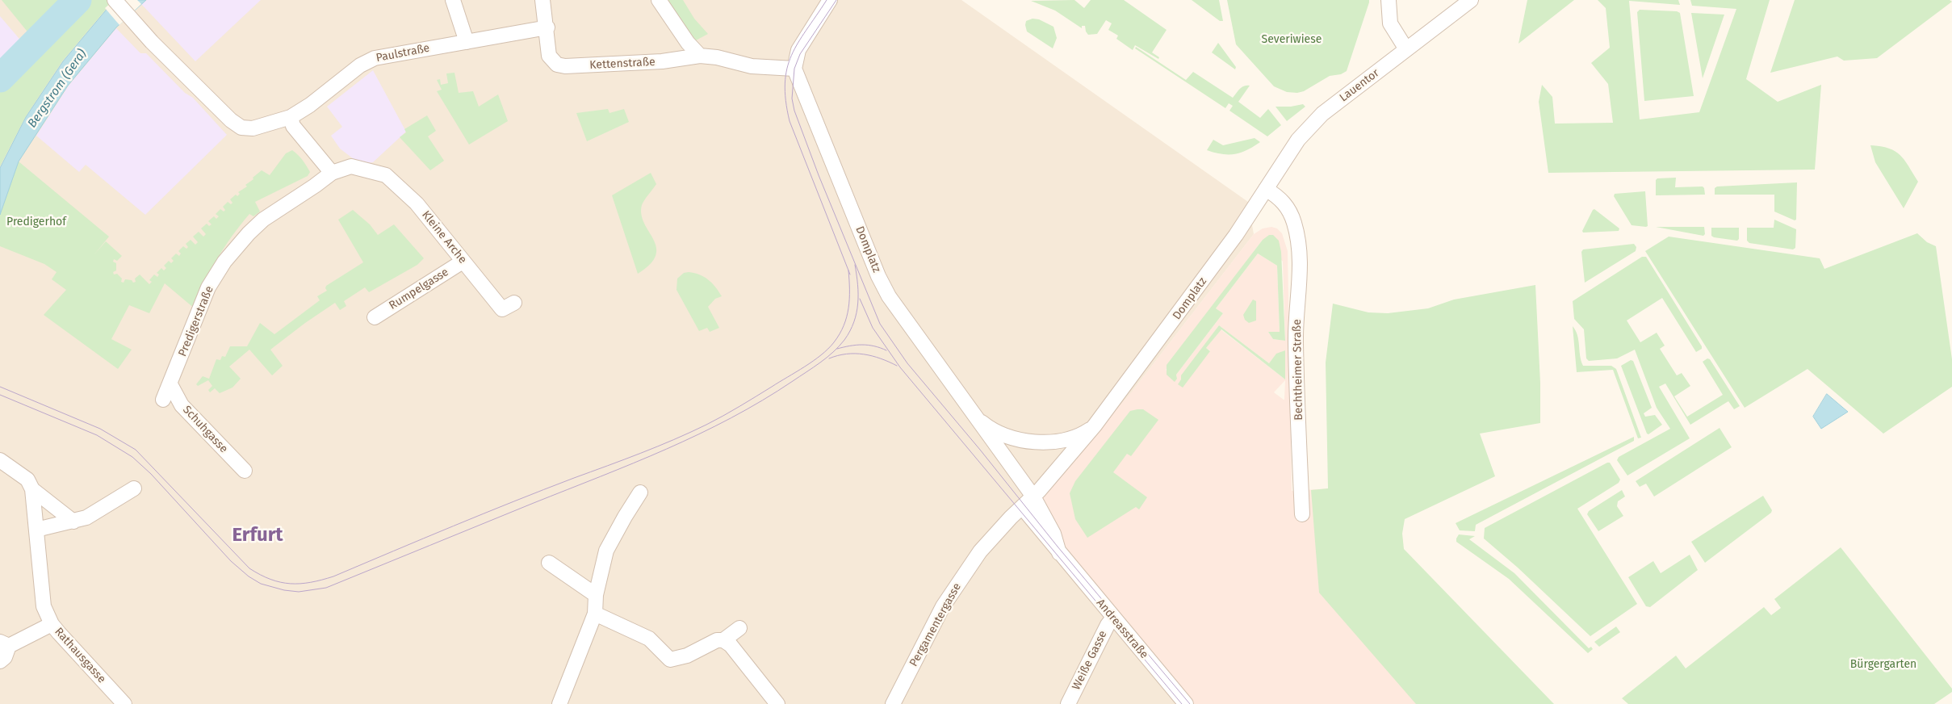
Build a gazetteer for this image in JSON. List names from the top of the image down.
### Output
{
  "streets": {
    "street": [
      "Paulstraße",
      "Kettenstraße",
      "Lauentor",
      "Kleine Arche",
      "Domplatz",
      "Rumpelgasse",
      "Predigerstraße",
      "Bechtheimer Straße",
      "Schuhgasse",
      "Pergamentergasse",
      "Andreasstraße",
      "Rathausgasse",
      "Weiße Gasse"
    ]
  },
  "crossings": [
    ["Paulstraße", "Kettenstraße"],
    ["Lauentor", "Domplatz"],
    ["Lauentor", "Bechtheimer Straße"],
    ["Kleine Arche", "Rumpelgasse"],
    ["Kleine Arche", "Predigerstraße"],
    ["Domplatz", "Bechtheimer Straße"],
    ["Domplatz", "Pergamentergasse"],
    ["Domplatz", "Andreasstraße"],
    ["Predigerstraße", "Schuhgasse"],
    ["Pergamentergasse", "Andreasstraße"],
    ["Andreasstraße", "Weiße Gasse"]
  ],
  "districts": ["Erfurt"],
  "water": ["Bergstrom (Gera)"],
  "parks": ["Severiwiese", "Predigerhof", "Bürgergarten"]
}
